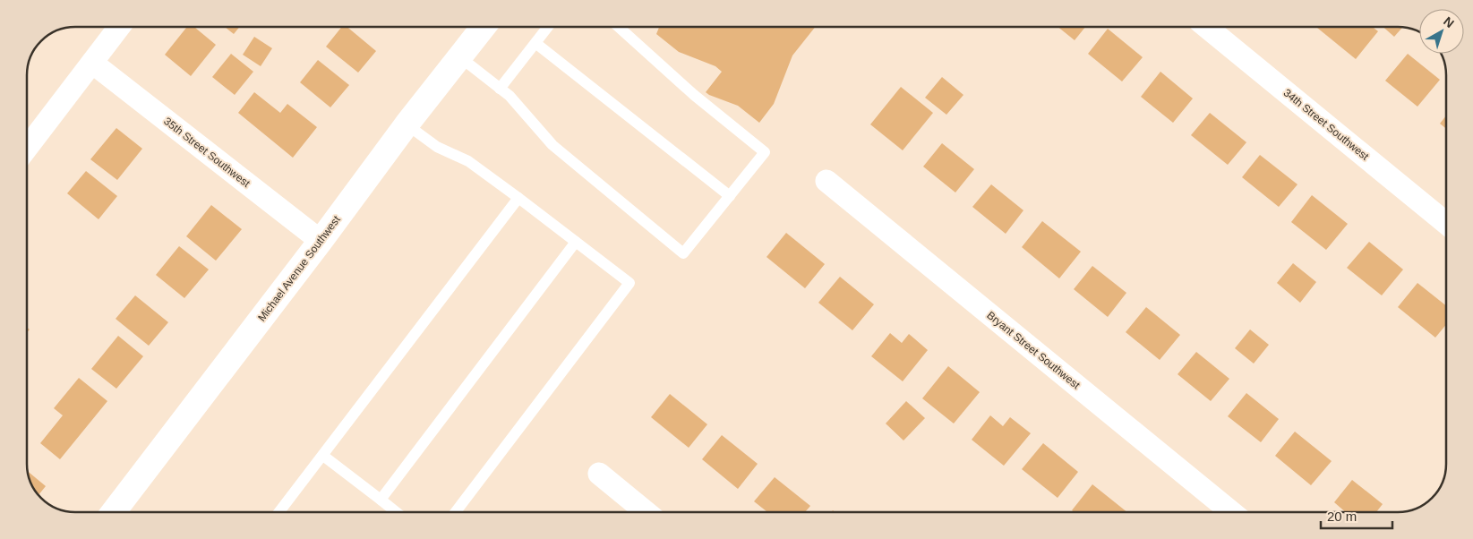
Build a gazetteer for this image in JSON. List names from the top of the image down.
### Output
{
  "streets": {
    "street": [
      "34th Street Southwest",
      "35th Street Southwest",
      "Michael Avenue Southwest",
      "Bryant Street Southwest"
    ]
  },
  "crossings": [
    ["35th Street Southwest", "Michael Avenue Southwest"]
  ],
  "scale_bar": "20 m",
  "north": "top right"
}
